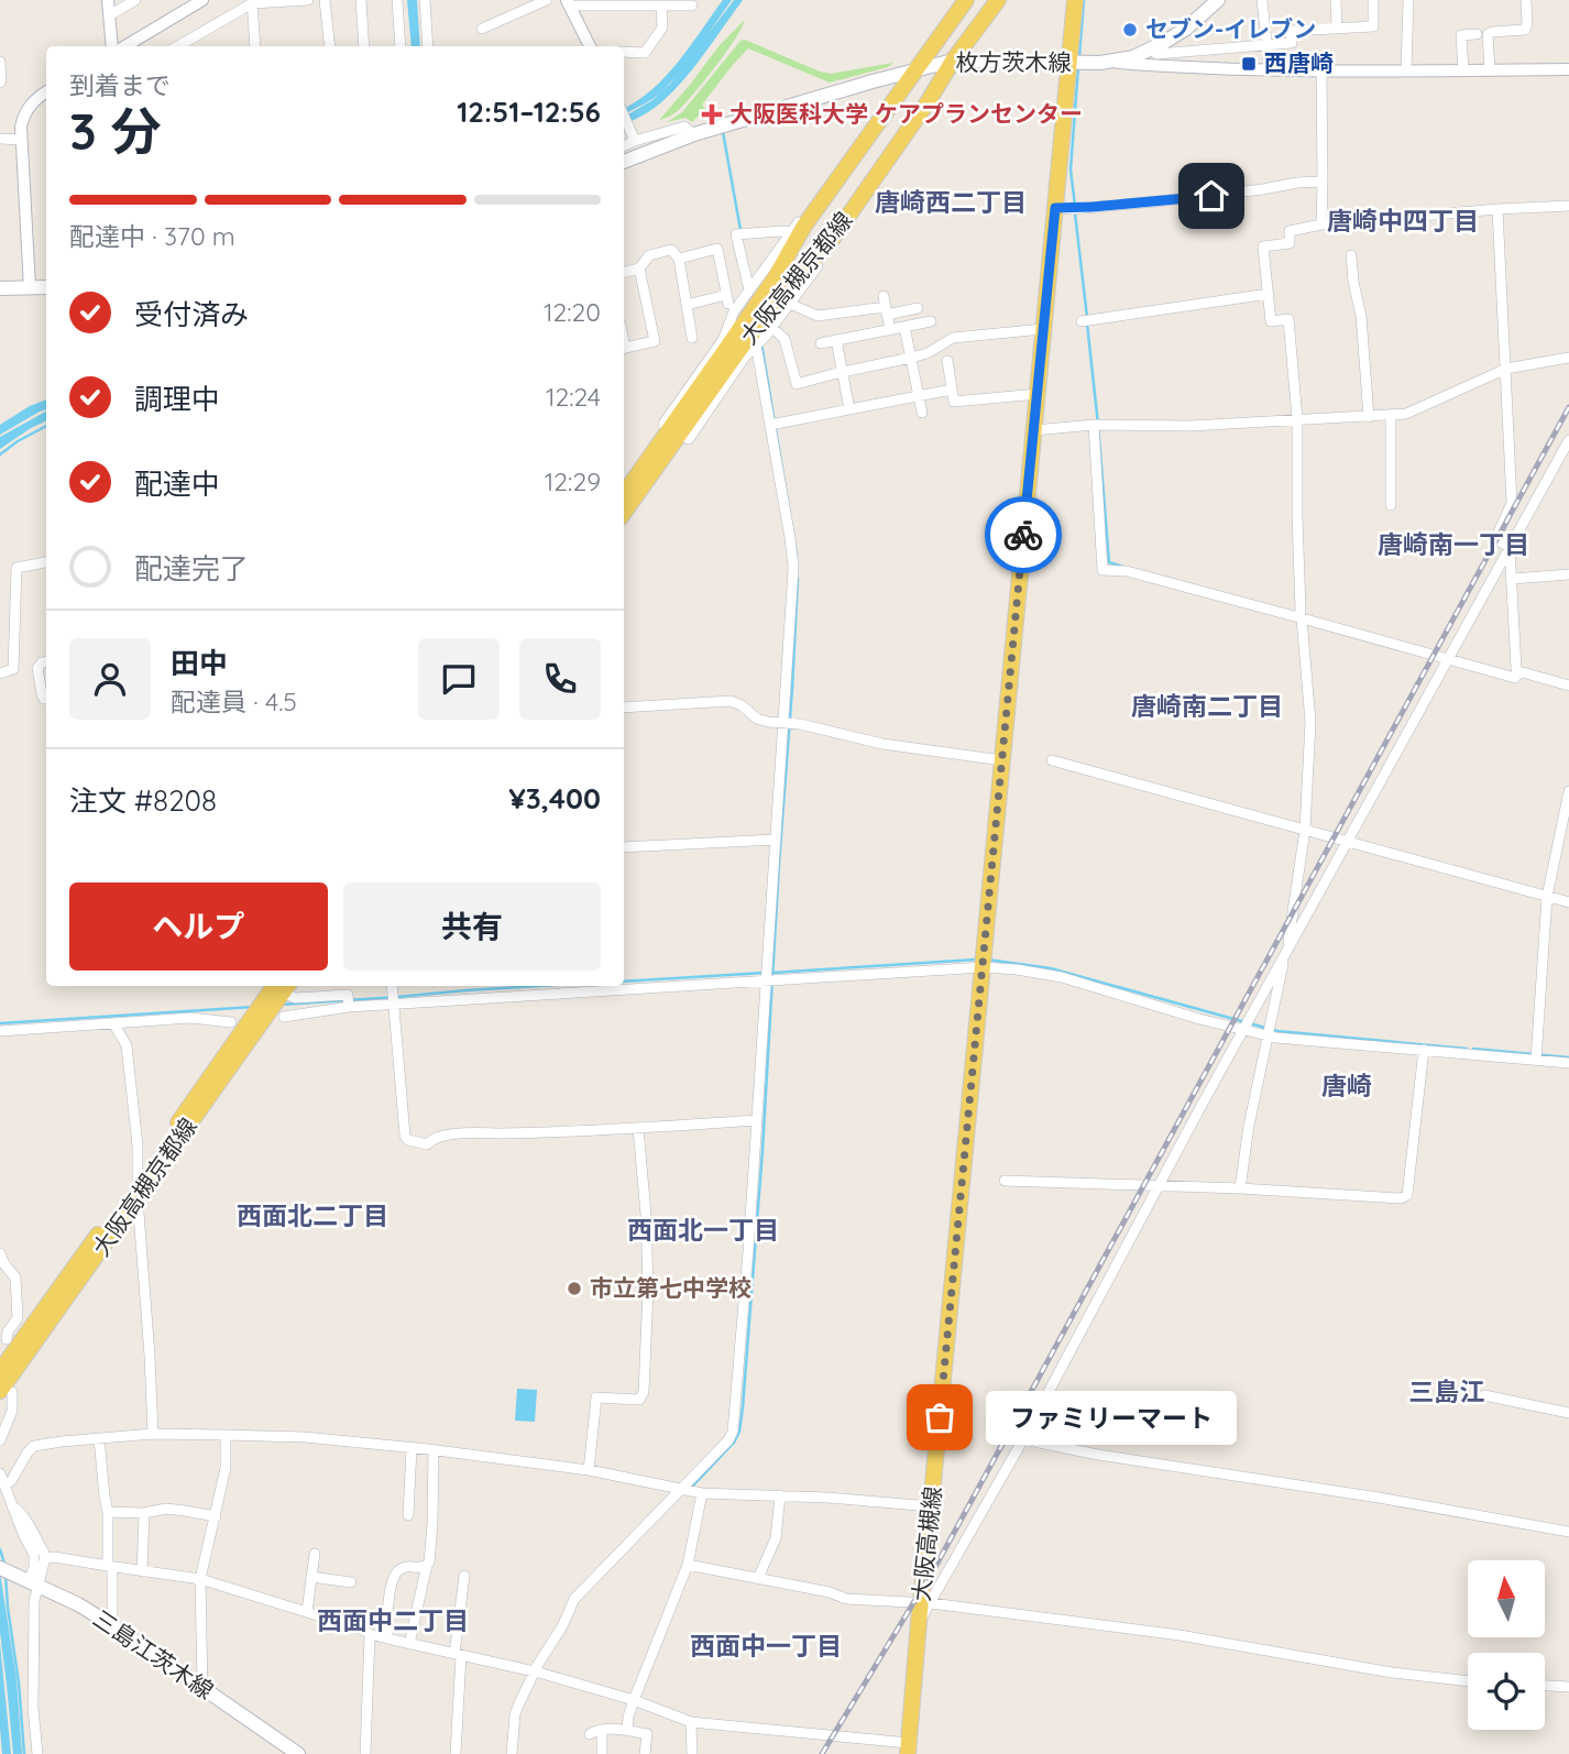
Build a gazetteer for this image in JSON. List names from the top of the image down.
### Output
{
  "streets": {
    "main road": [
      "枚方茨木線",
      "大阪高槻京都線",
      "大阪高槻線",
      "三島江茨木線"
    ]
  },
  "crossings": [
    ["枚方茨木線", "大阪高槻京都線"],
    ["枚方茨木線", "大阪高槻線"]
  ],
  "districts": [
    "唐崎西二丁目",
    "唐崎中四丁目",
    "唐崎南一丁目",
    "唐崎南二丁目",
    "唐崎",
    "西面北二丁目",
    "西面北一丁目",
    "三島江",
    "西面中二丁目",
    "西面中一丁目"
  ],
  "places": {
    "other": ["セブン-イレブン", "市立第七中学校", "ファミリーマート"],
    "transit": ["西唐崎"],
    "health": ["大阪医科大学 ケアプランセンター"]
  },
  "north": "top",
  "page": {
    "heading": ["3 分", "到着まで", "12:51–12:56"],
    "panel": [
      "田中",
      "配達員 · 4.5",
      "注文 #8208",
      "¥3,400"
    ],
    "bar": "配達中 · 370 m",
    "list": [
      ["受付済み", "12:20"],
      ["調理中", "12:24"],
      ["配達中", "12:29"],
      "配達完了"
    ],
    "buttons": ["ヘルプ", "共有"],
    "bubble": "ファミリーマート"
  }
}
